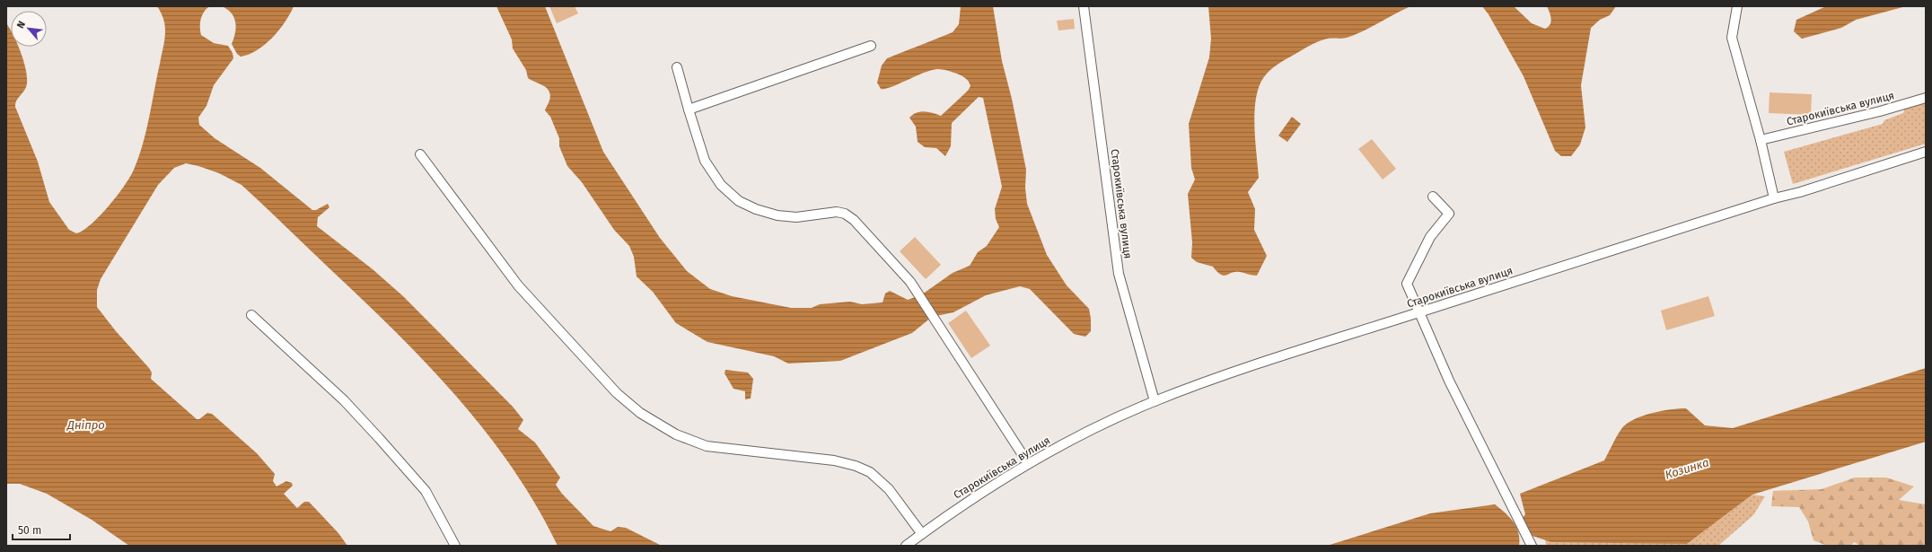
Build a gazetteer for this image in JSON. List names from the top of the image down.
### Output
{
  "streets": {
    "street": ["Старокиївська вулиця"]
  },
  "water": ["Дніпро", "Козинка"],
  "scale_bar": "50 m",
  "north": "top left"
}
